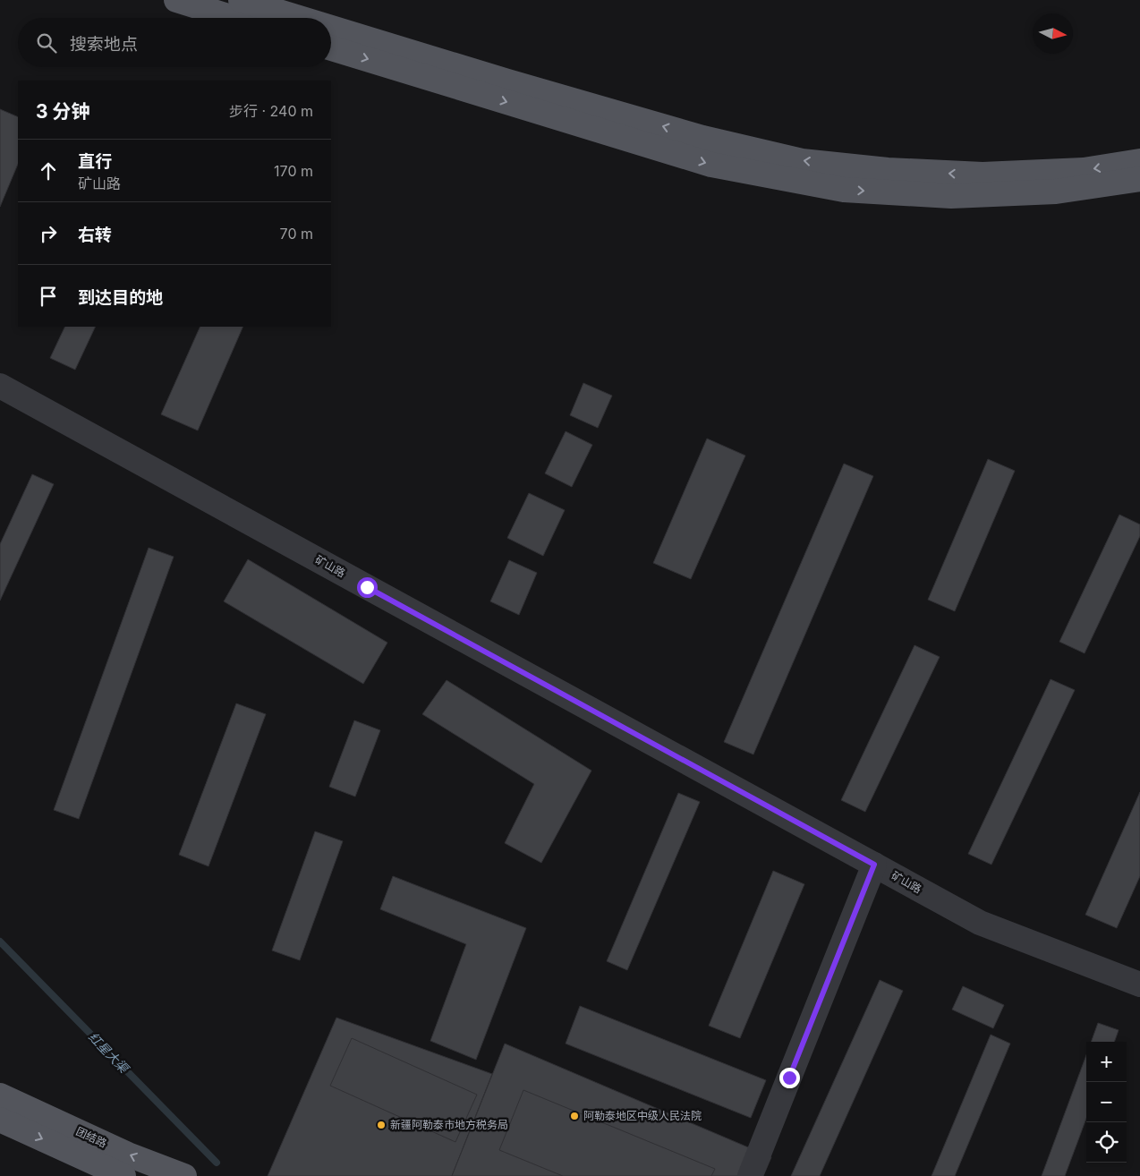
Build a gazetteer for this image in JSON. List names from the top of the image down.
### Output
{
  "streets": {
    "main road": ["团结路"],
    "street": ["矿山路"]
  },
  "water": ["红星大渠"],
  "places": ["阿勒泰地区中级人民法院", "新疆阿勒泰市地方税务局"],
  "north": "right",
  "page": {
    "search": "搜索地点",
    "heading": ["3 分钟", "步行 · 240 m"],
    "list": [
      ["直行", "矿山路", "170 m"],
      ["右转", "70 m"],
      "到达目的地"
    ],
    "map_buttons": ["+", "−"]
  }
}
